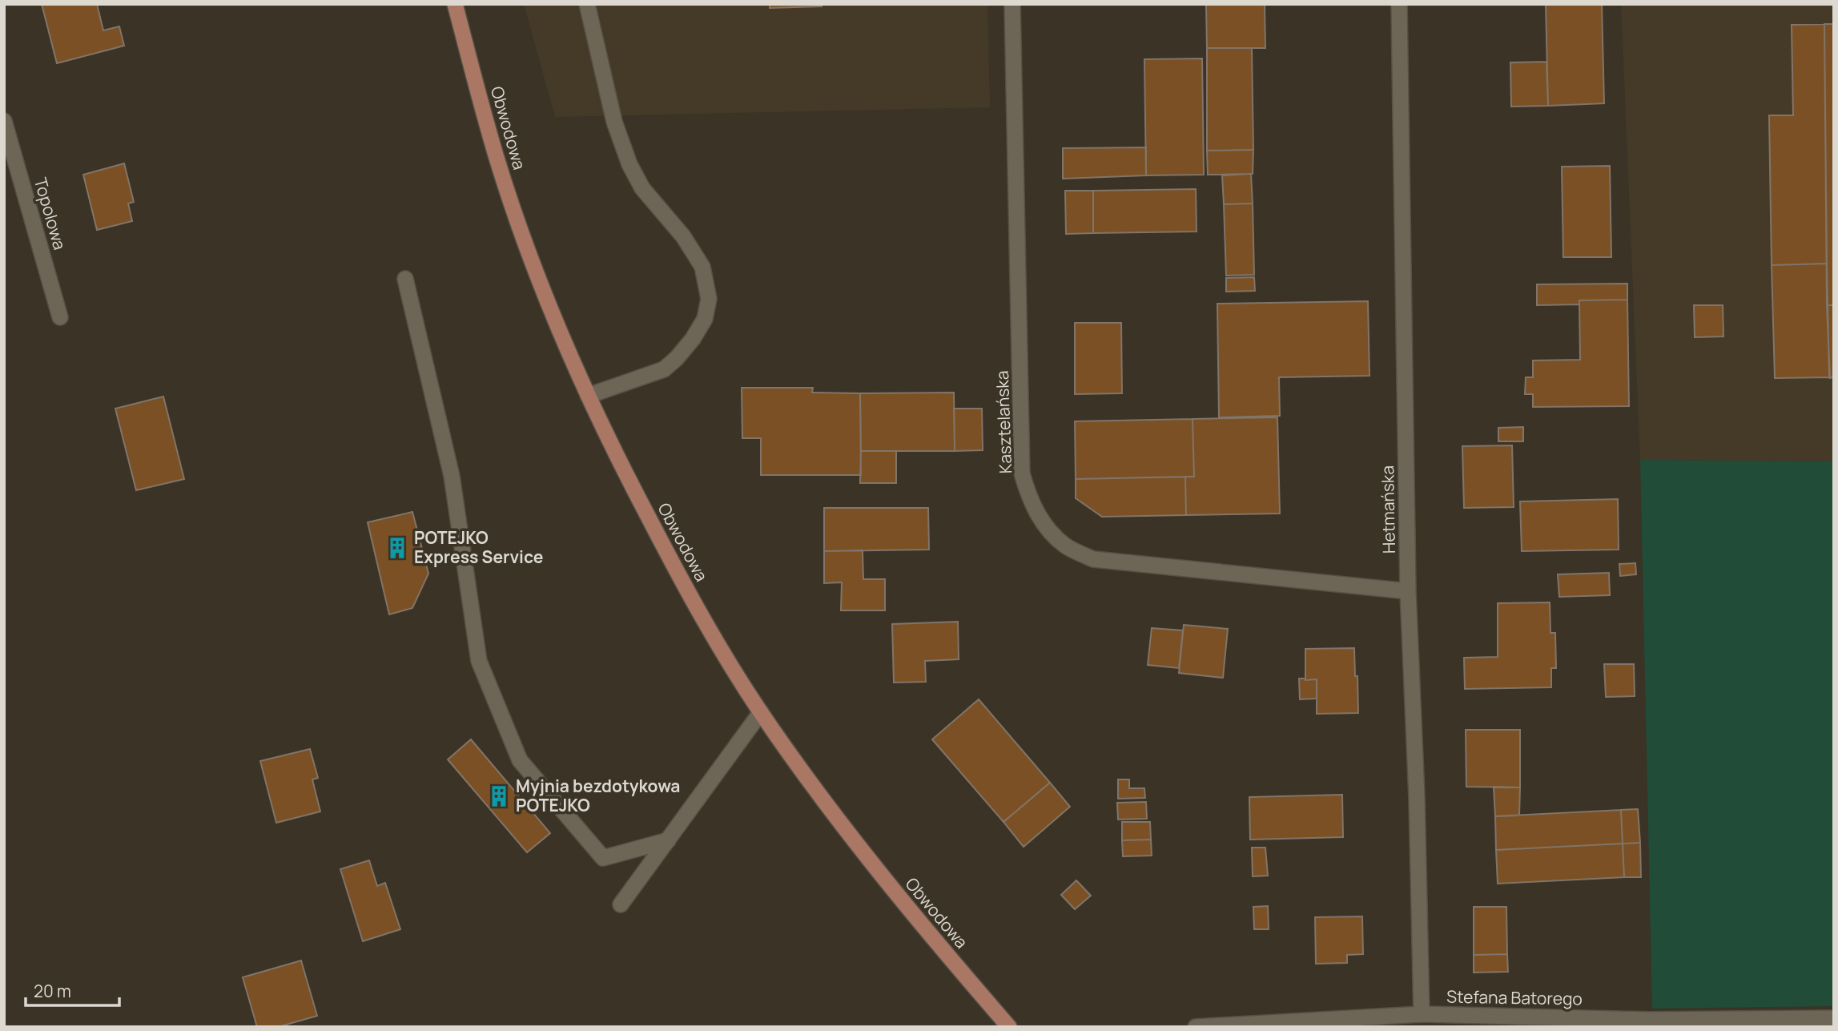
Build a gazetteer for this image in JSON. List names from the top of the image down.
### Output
{
  "streets": {
    "main road": ["Obwodowa"],
    "street": [
      "Topolowa",
      "Kasztelańska",
      "Hetmańska",
      "Stefana Batorego"
    ]
  },
  "crossings": [
    ["Kasztelańska", "Hetmańska"],
    ["Hetmańska", "Stefana Batorego"]
  ],
  "places": {
    "building": ["POTEJKO Express Service", "Myjnia bezdotykowa POTEJKO"]
  },
  "scale_bar": "20 m"
}
